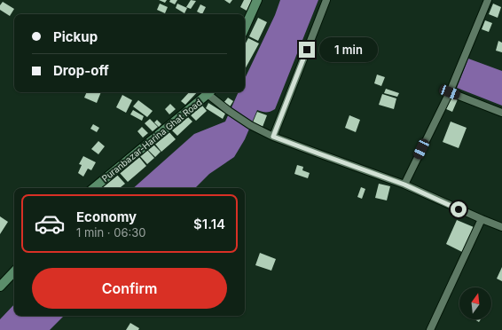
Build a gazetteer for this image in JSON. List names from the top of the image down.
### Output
{
  "streets": {
    "main road": ["Puranbazar-Harina Ghat Road"]
  },
  "north": "top",
  "page": {
    "banner": ["Pickup", "Drop-off"],
    "bubble": "1 min",
    "list": [
      {
        "name": "Economy",
        "note": "1 min · 06:30",
        "value": "$1.14"
      }
    ],
    "buttons": "Confirm"
  }
}
